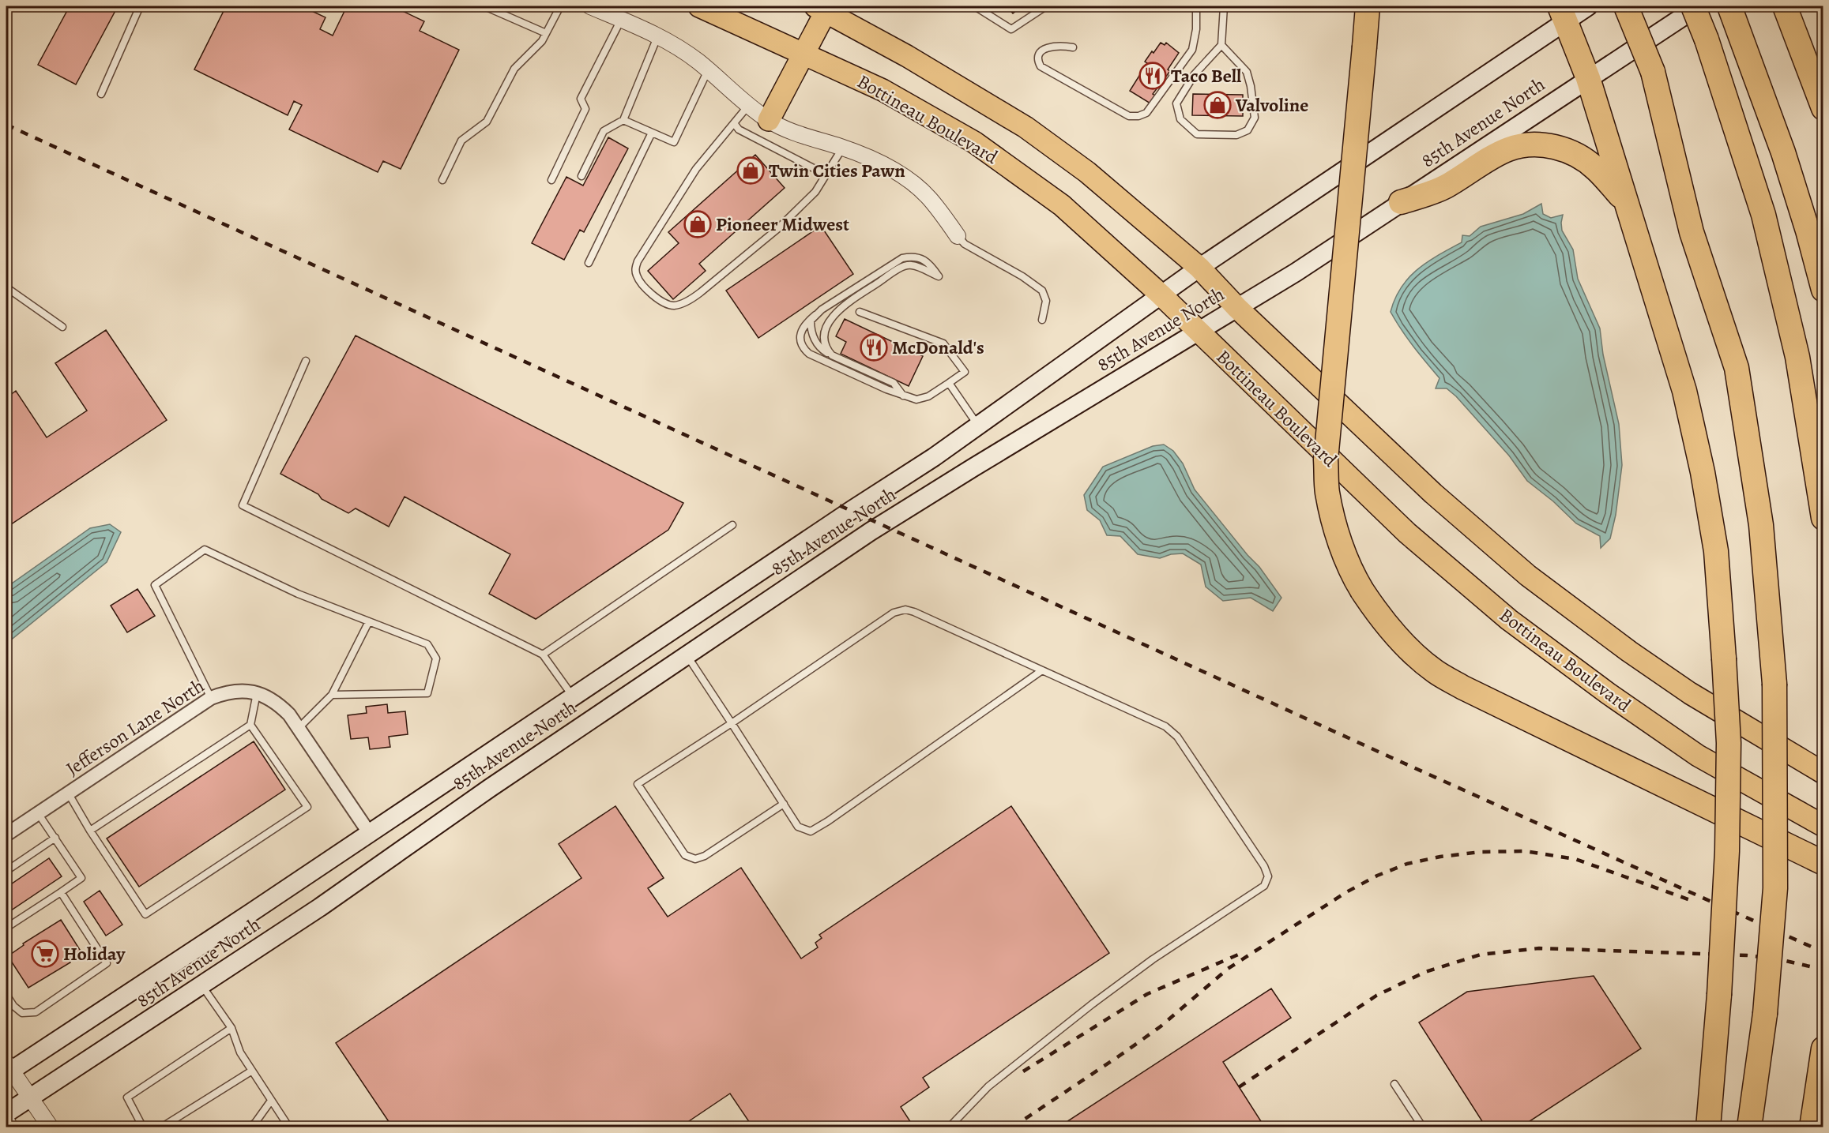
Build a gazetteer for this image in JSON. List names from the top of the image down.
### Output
{
  "streets": {
    "highway": ["Bottineau Boulevard"],
    "main road": ["85th Avenue North"],
    "street": ["Jefferson Lane North"]
  },
  "crossings": [
    ["Bottineau Boulevard", "85th Avenue North"],
    ["85th Avenue North", "Jefferson Lane North"]
  ],
  "places": {
    "restaurant": ["Taco Bell", "McDonald's"],
    "shop": ["Valvoline", "Twin Cities Pawn", "Pioneer Midwest"],
    "supermarket": ["Holiday"]
  }
}
